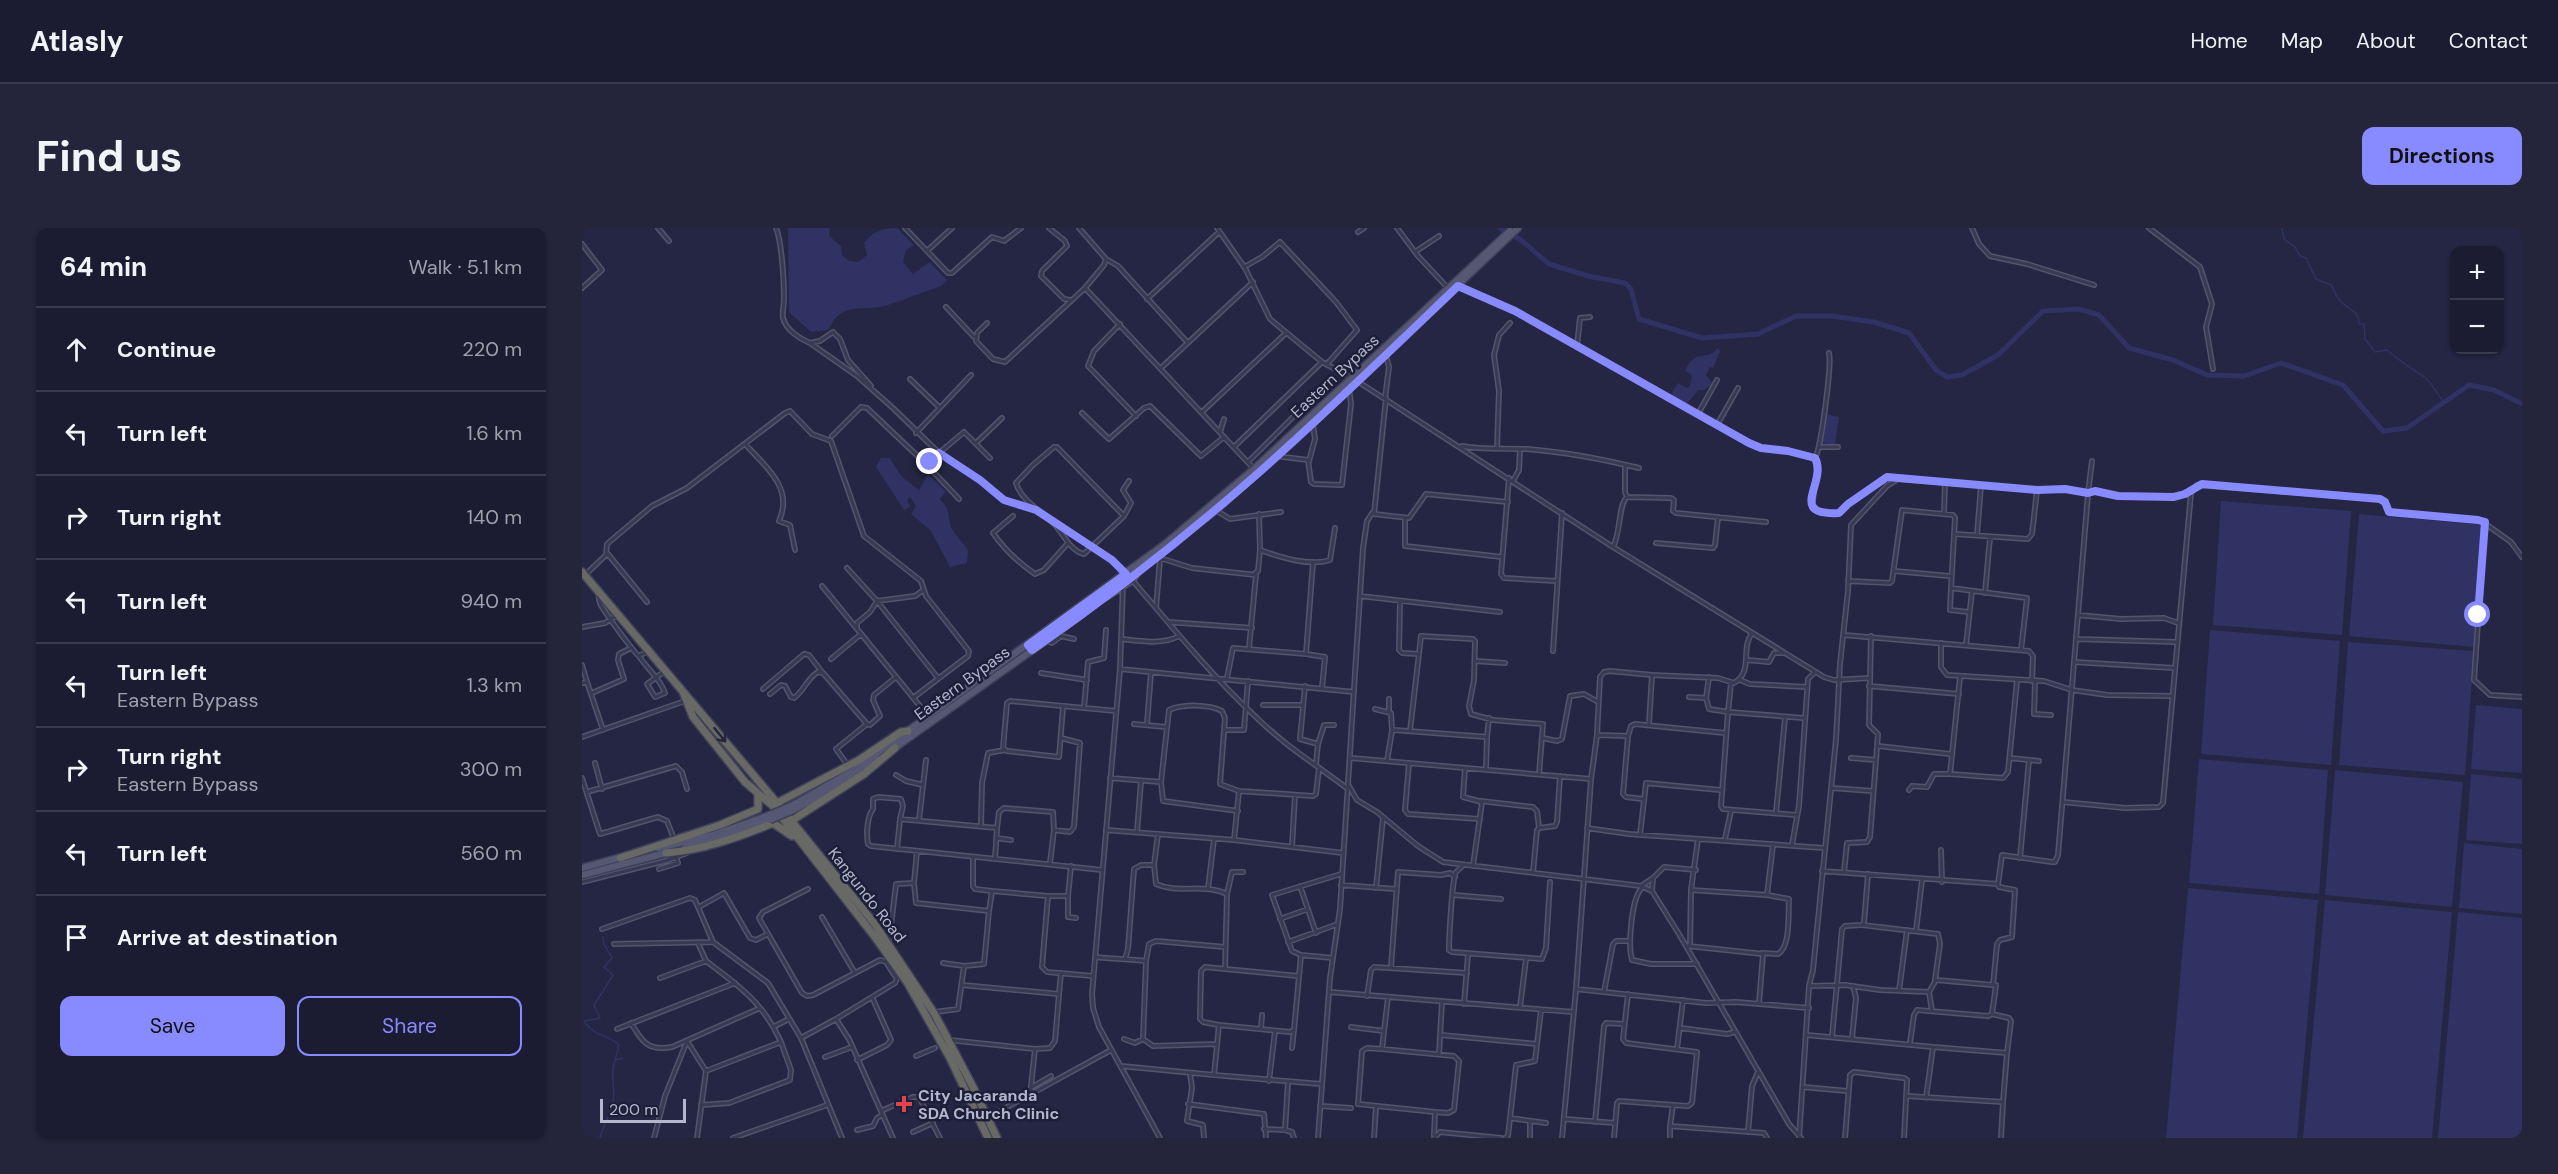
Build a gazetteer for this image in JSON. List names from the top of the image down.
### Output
{
  "streets": {
    "highway": ["Kangundo Road"],
    "main road": ["Eastern Bypass"]
  },
  "places": {
    "health": ["City Jacaranda SDA Church Clinic"]
  },
  "scale_bar": "200 m",
  "page": {
    "header": "Atlasly",
    "nav": [
      "Home",
      "Map",
      "About",
      "Contact"
    ],
    "buttons": [
      "Directions",
      ["Save", "Share"]
    ],
    "title": "Find us",
    "heading": ["64 min", "Walk · 5.1 km"],
    "map_buttons": ["+", "−"],
    "list": [
      ["Continue", "220 m"],
      ["Turn left", "1.6 km"],
      ["Turn right", "140 m"],
      ["Turn left", "940 m"],
      ["Turn left", "Eastern Bypass", "1.3 km"],
      ["Turn right", "Eastern Bypass", "300 m"],
      ["Turn left", "560 m"],
      "Arrive at destination"
    ],
    "scale": "200 m"
  }
}
